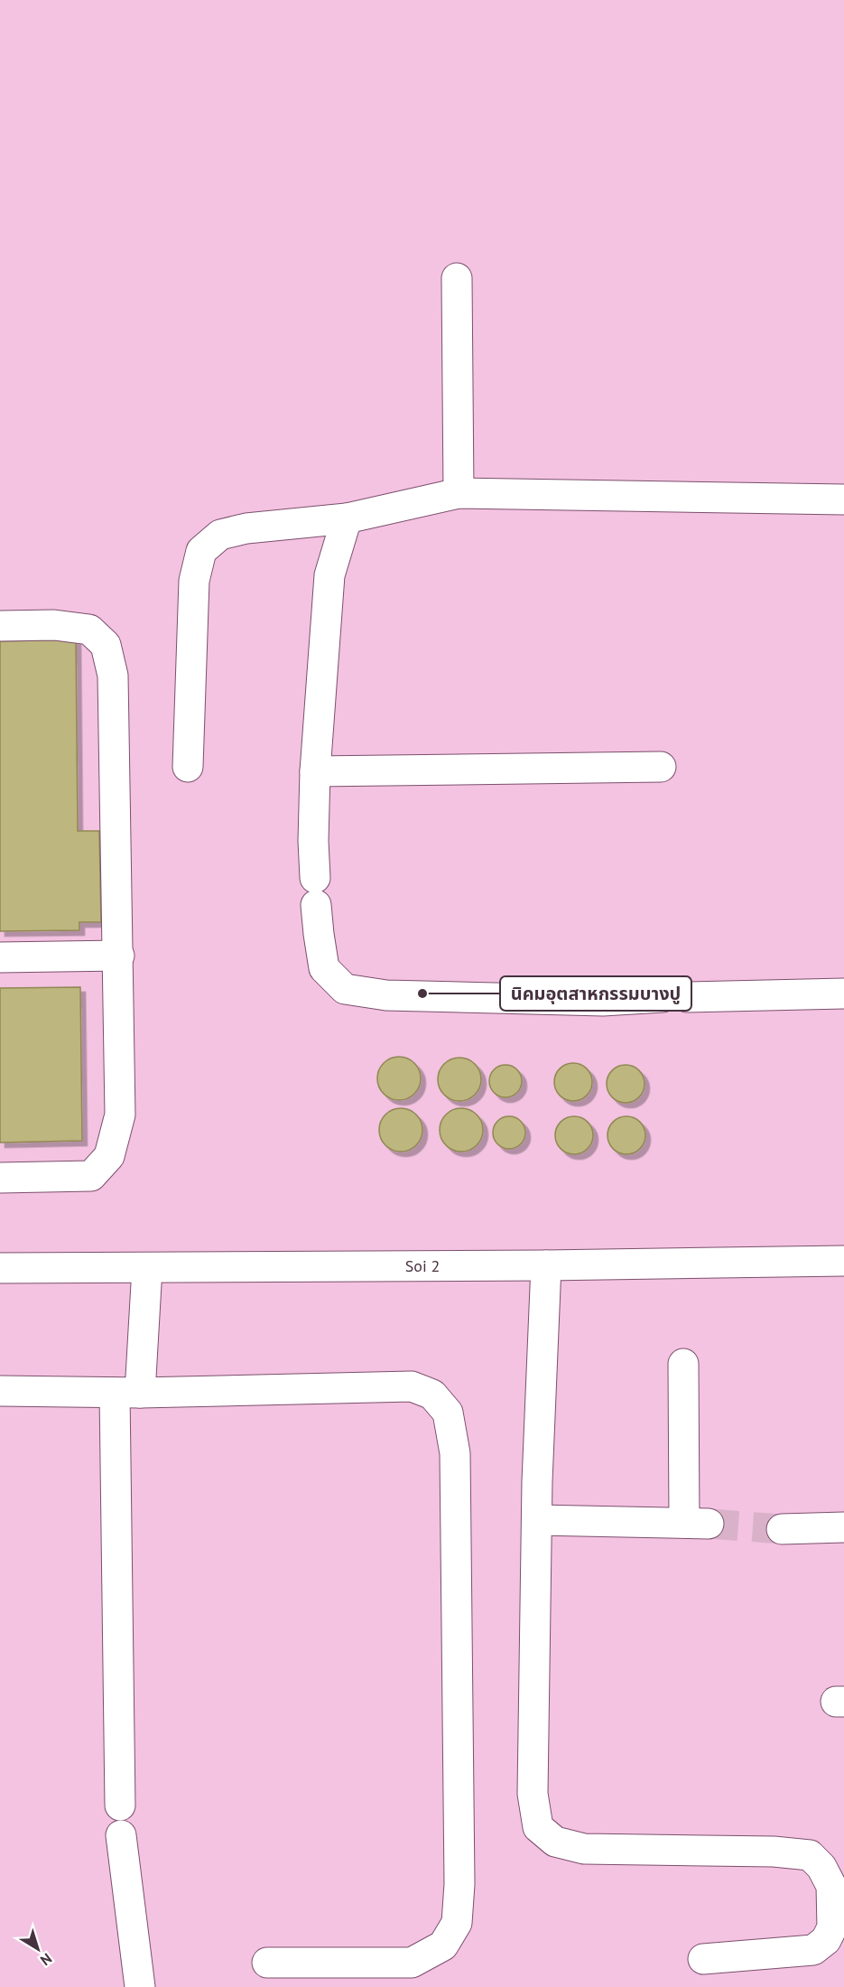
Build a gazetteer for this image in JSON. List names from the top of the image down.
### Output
{
  "streets": {
    "street": ["Soi 2"]
  },
  "places": ["นิคมอุตสาหกรรมบางปู"],
  "north": "bottom right"
}
